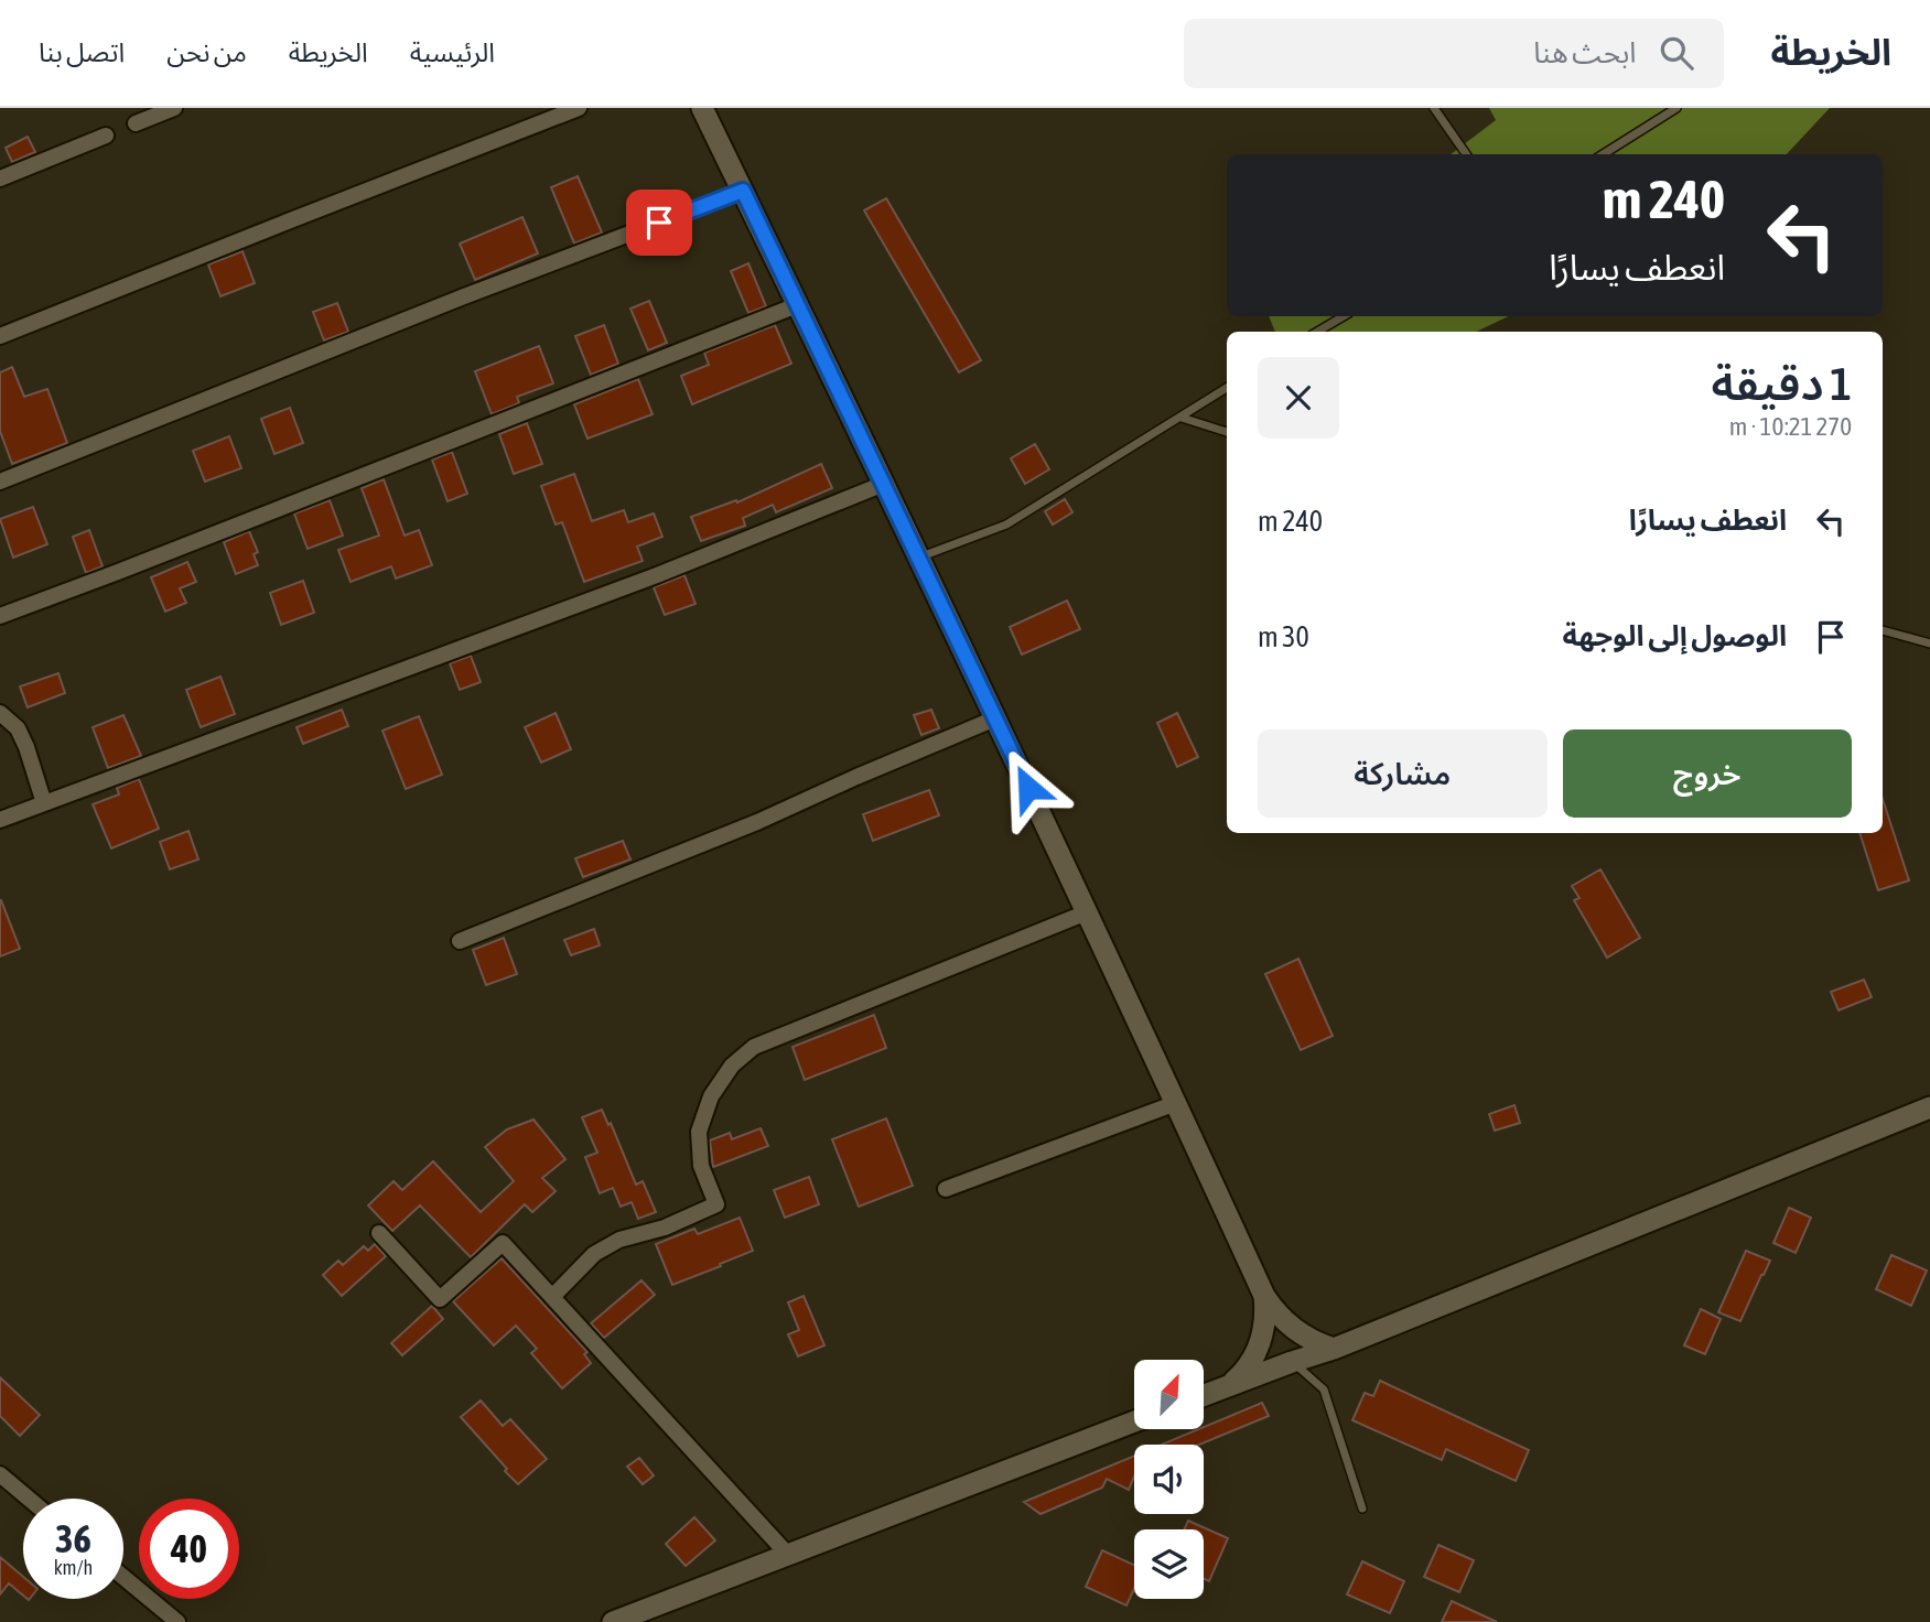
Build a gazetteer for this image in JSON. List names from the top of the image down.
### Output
{
  "north": "top right",
  "page": {
    "header": "الخريطة",
    "search": "ابحث هنا",
    "nav": [
      "الرئيسية",
      "الخريطة",
      "من نحن",
      "اتصل بنا"
    ],
    "turn": ["240 m", "انعطف يسارًا"],
    "heading": ["1 دقيقة", "270 m · 10:21"],
    "list": [
      {
        "name": "انعطف يسارًا",
        "value": "240 m"
      },
      {
        "name": "الوصول إلى الوجهة",
        "value": "30 m"
      }
    ],
    "buttons": ["خروج", "مشاركة"],
    "speed": "36 km/h",
    "limit": "40"
  }
}
